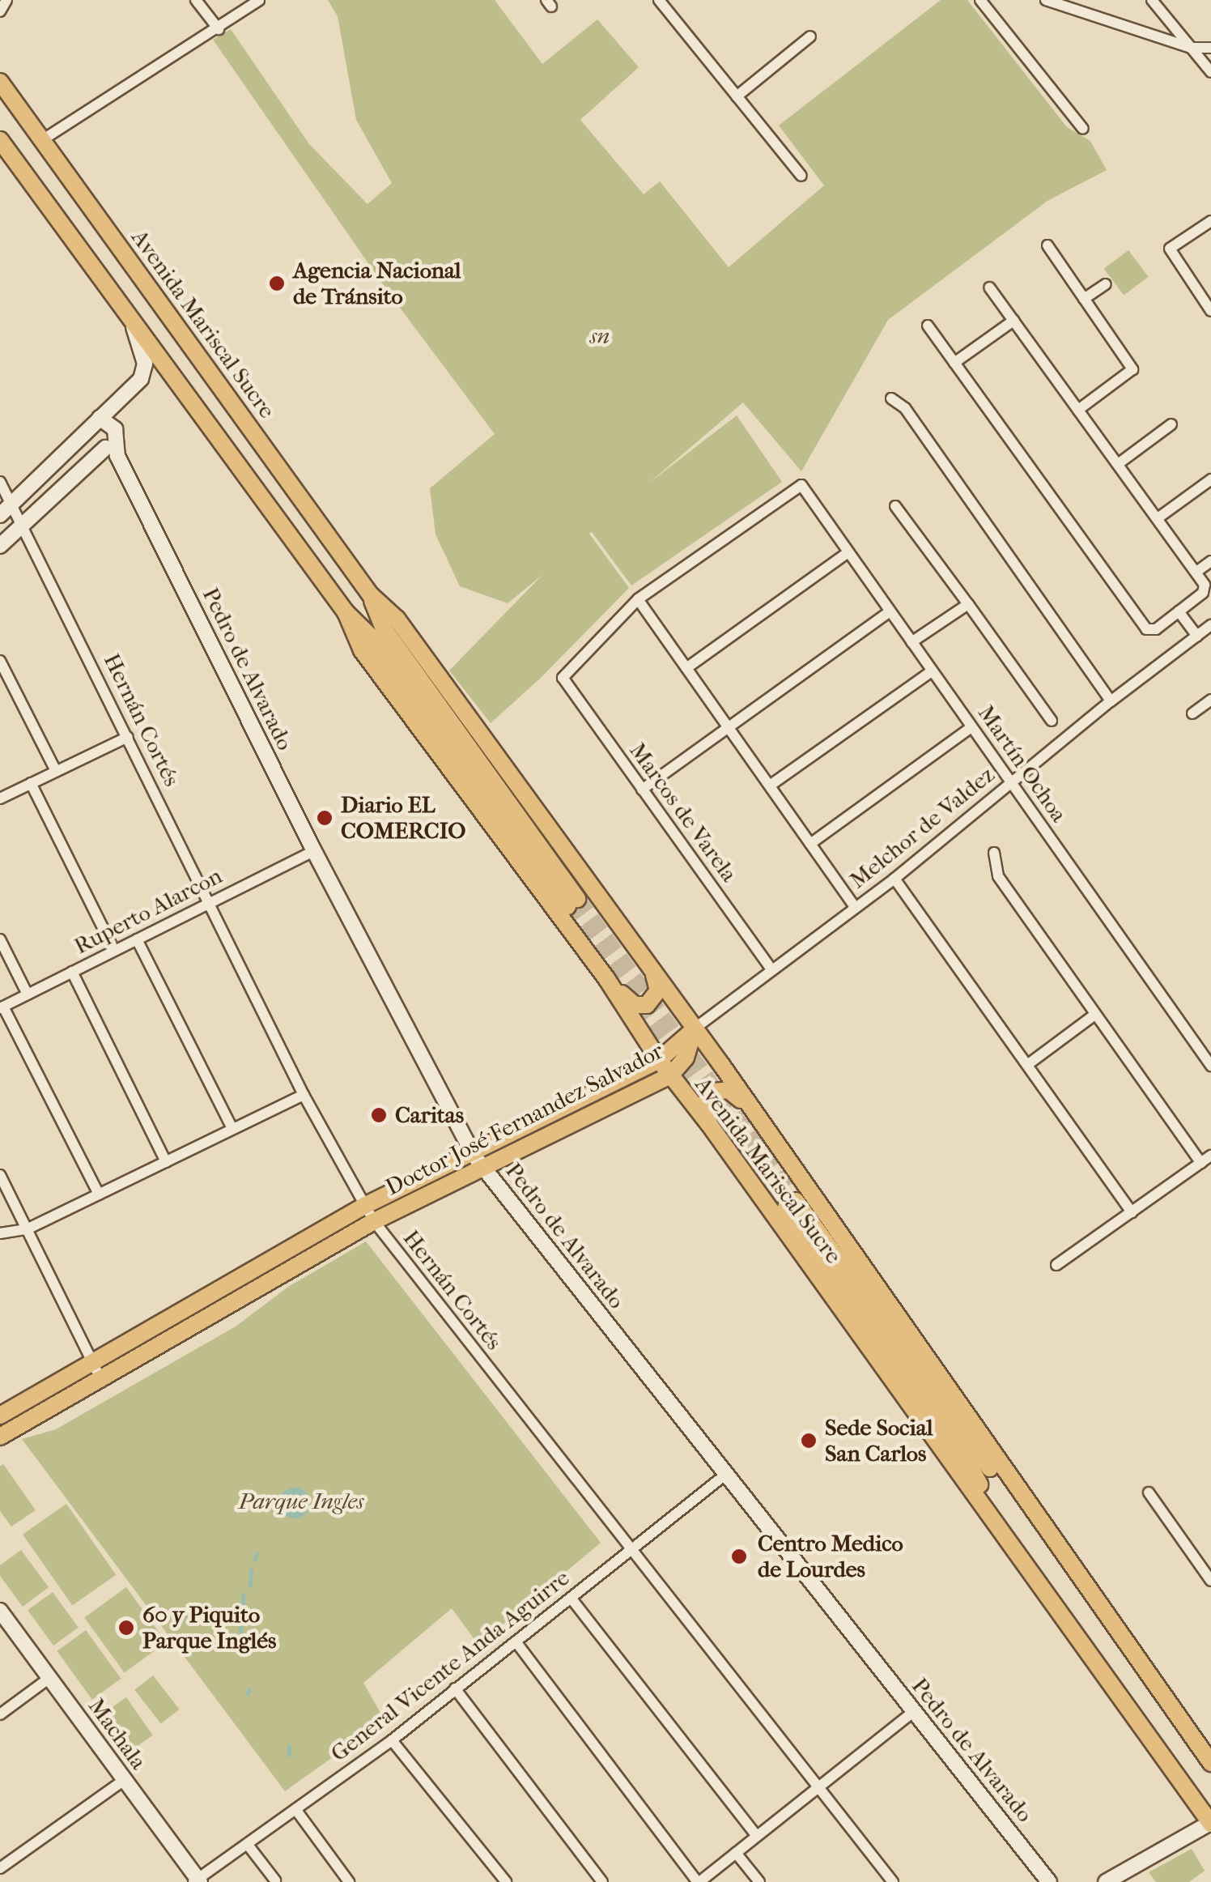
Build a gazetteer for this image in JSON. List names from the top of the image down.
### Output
{
  "streets": {
    "main road": [
      "Avenida Mariscal Sucre",
      "Pedro de Alvarado",
      "Doctor José Fernandez Salvador",
      "Machala"
    ],
    "street": [
      "Hernán Cortés",
      "Martín Ochoa",
      "Marcos de Varela",
      "Melchor de Valdez",
      "Ruperto Alarcon",
      "General Vicente Anda Aguirre"
    ]
  },
  "crossings": [
    ["Avenida Mariscal Sucre", "Melchor de Valdez"],
    ["Avenida Mariscal Sucre", "Doctor José Fernandez Salvador"],
    ["Pedro de Alvarado", "Ruperto Alarcon"],
    ["Pedro de Alvarado", "Doctor José Fernandez Salvador"],
    ["Pedro de Alvarado", "General Vicente Anda Aguirre"],
    ["Hernán Cortés", "Ruperto Alarcon"],
    ["Hernán Cortés", "Doctor José Fernandez Salvador"],
    ["Hernán Cortés", "General Vicente Anda Aguirre"],
    ["Martín Ochoa", "Marcos de Varela"],
    ["Martín Ochoa", "Melchor de Valdez"],
    ["Marcos de Varela", "Melchor de Valdez"],
    ["Melchor de Valdez", "Doctor José Fernandez Salvador"],
    ["General Vicente Anda Aguirre", "Machala"]
  ],
  "parks": ["sn", "Parque Ingles"],
  "places": [
    "Agencia Nacional de Tránsito",
    "Diario EL COMERCIO",
    "Caritas",
    "Sede Social San Carlos",
    "Centro Medico de Lourdes",
    "60 y Piquito Parque Inglés"
  ]
}
